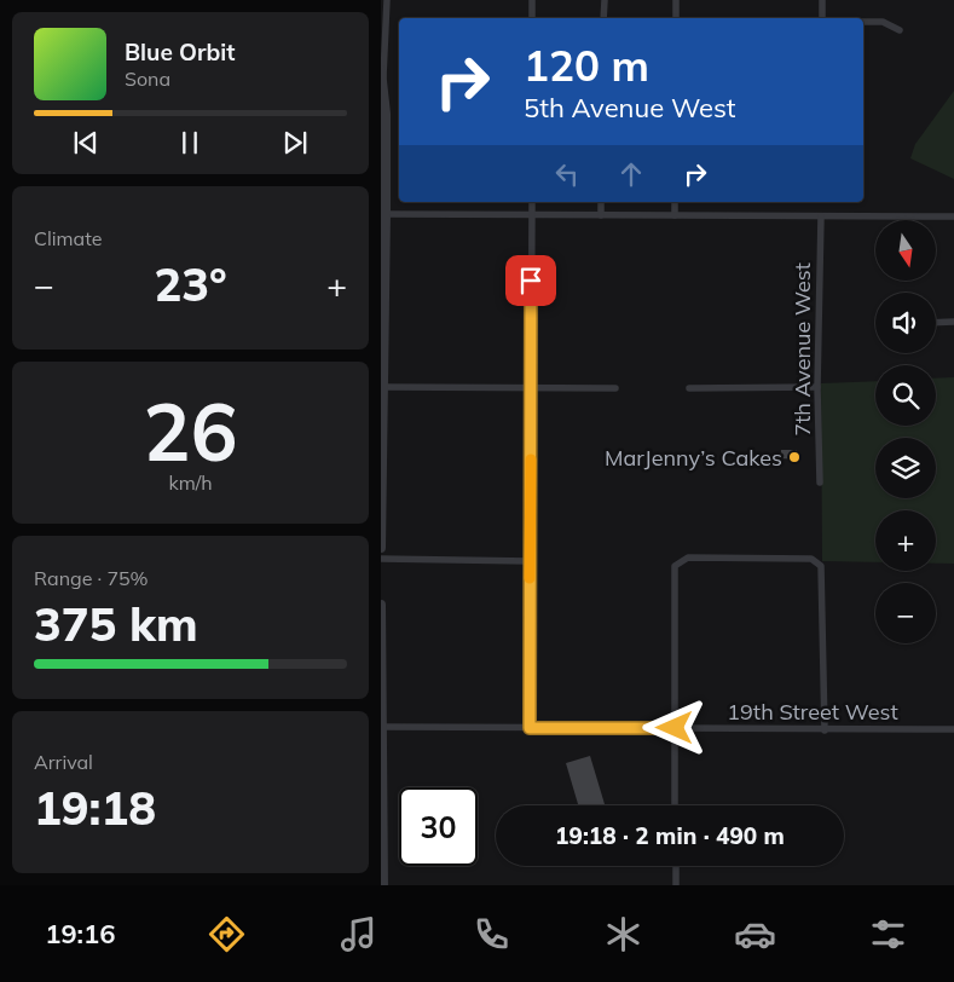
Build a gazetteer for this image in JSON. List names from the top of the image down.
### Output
{
  "streets": {
    "street": ["7th Avenue West", "19th Street West"]
  },
  "places": ["MarJenny’s Cakes"],
  "north": "bottom",
  "page": {
    "turn": ["120 m", "5th Avenue West"],
    "song": ["Blue Orbit", "Sona"],
    "tile": [
      "Climate",
      ["26", "km/h"],
      ["Range · 75%", "375 km"],
      ["Arrival", "19:18"]
    ],
    "map_buttons": ["+", "−"],
    "heat": ["−", "23°", "+"],
    "limit": "30",
    "trip": "19:18 · 2 min · 490 m",
    "tabs": "19:16"
  }
}
